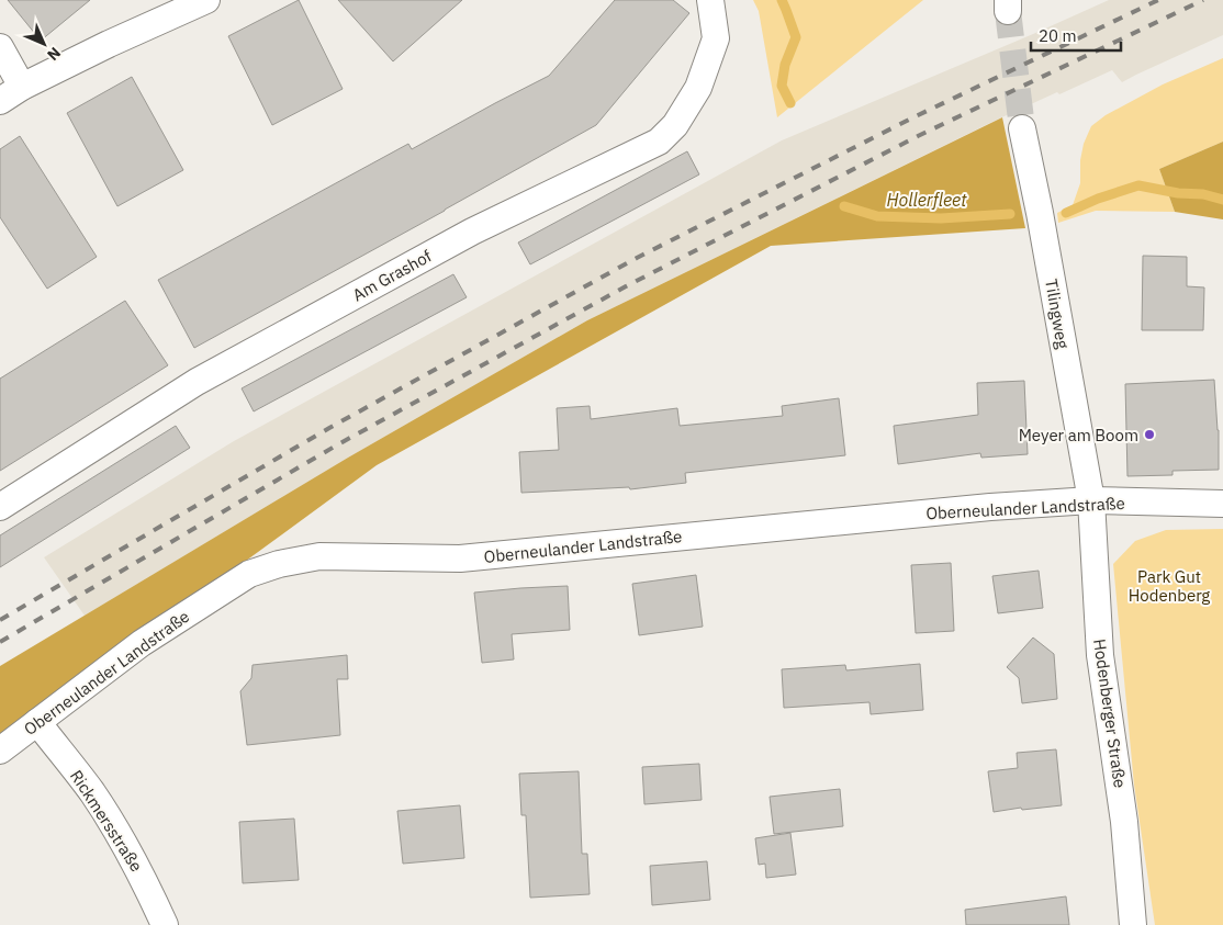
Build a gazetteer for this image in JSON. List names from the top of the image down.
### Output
{
  "streets": {
    "street": [
      "Am Grashof",
      "Tilingweg",
      "Oberneulander Landstraße",
      "Hodenberger Straße",
      "Rickmersstraße"
    ]
  },
  "crossings": [
    ["Tilingweg", "Oberneulander Landstraße"],
    ["Tilingweg", "Hodenberger Straße"],
    ["Oberneulander Landstraße", "Hodenberger Straße"],
    ["Oberneulander Landstraße", "Rickmersstraße"]
  ],
  "water": ["Hollerfleet"],
  "parks": ["Park Gut Hodenberg"],
  "places": ["Meyer am Boom"],
  "scale_bar": "20 m",
  "north": "bottom right"
}
